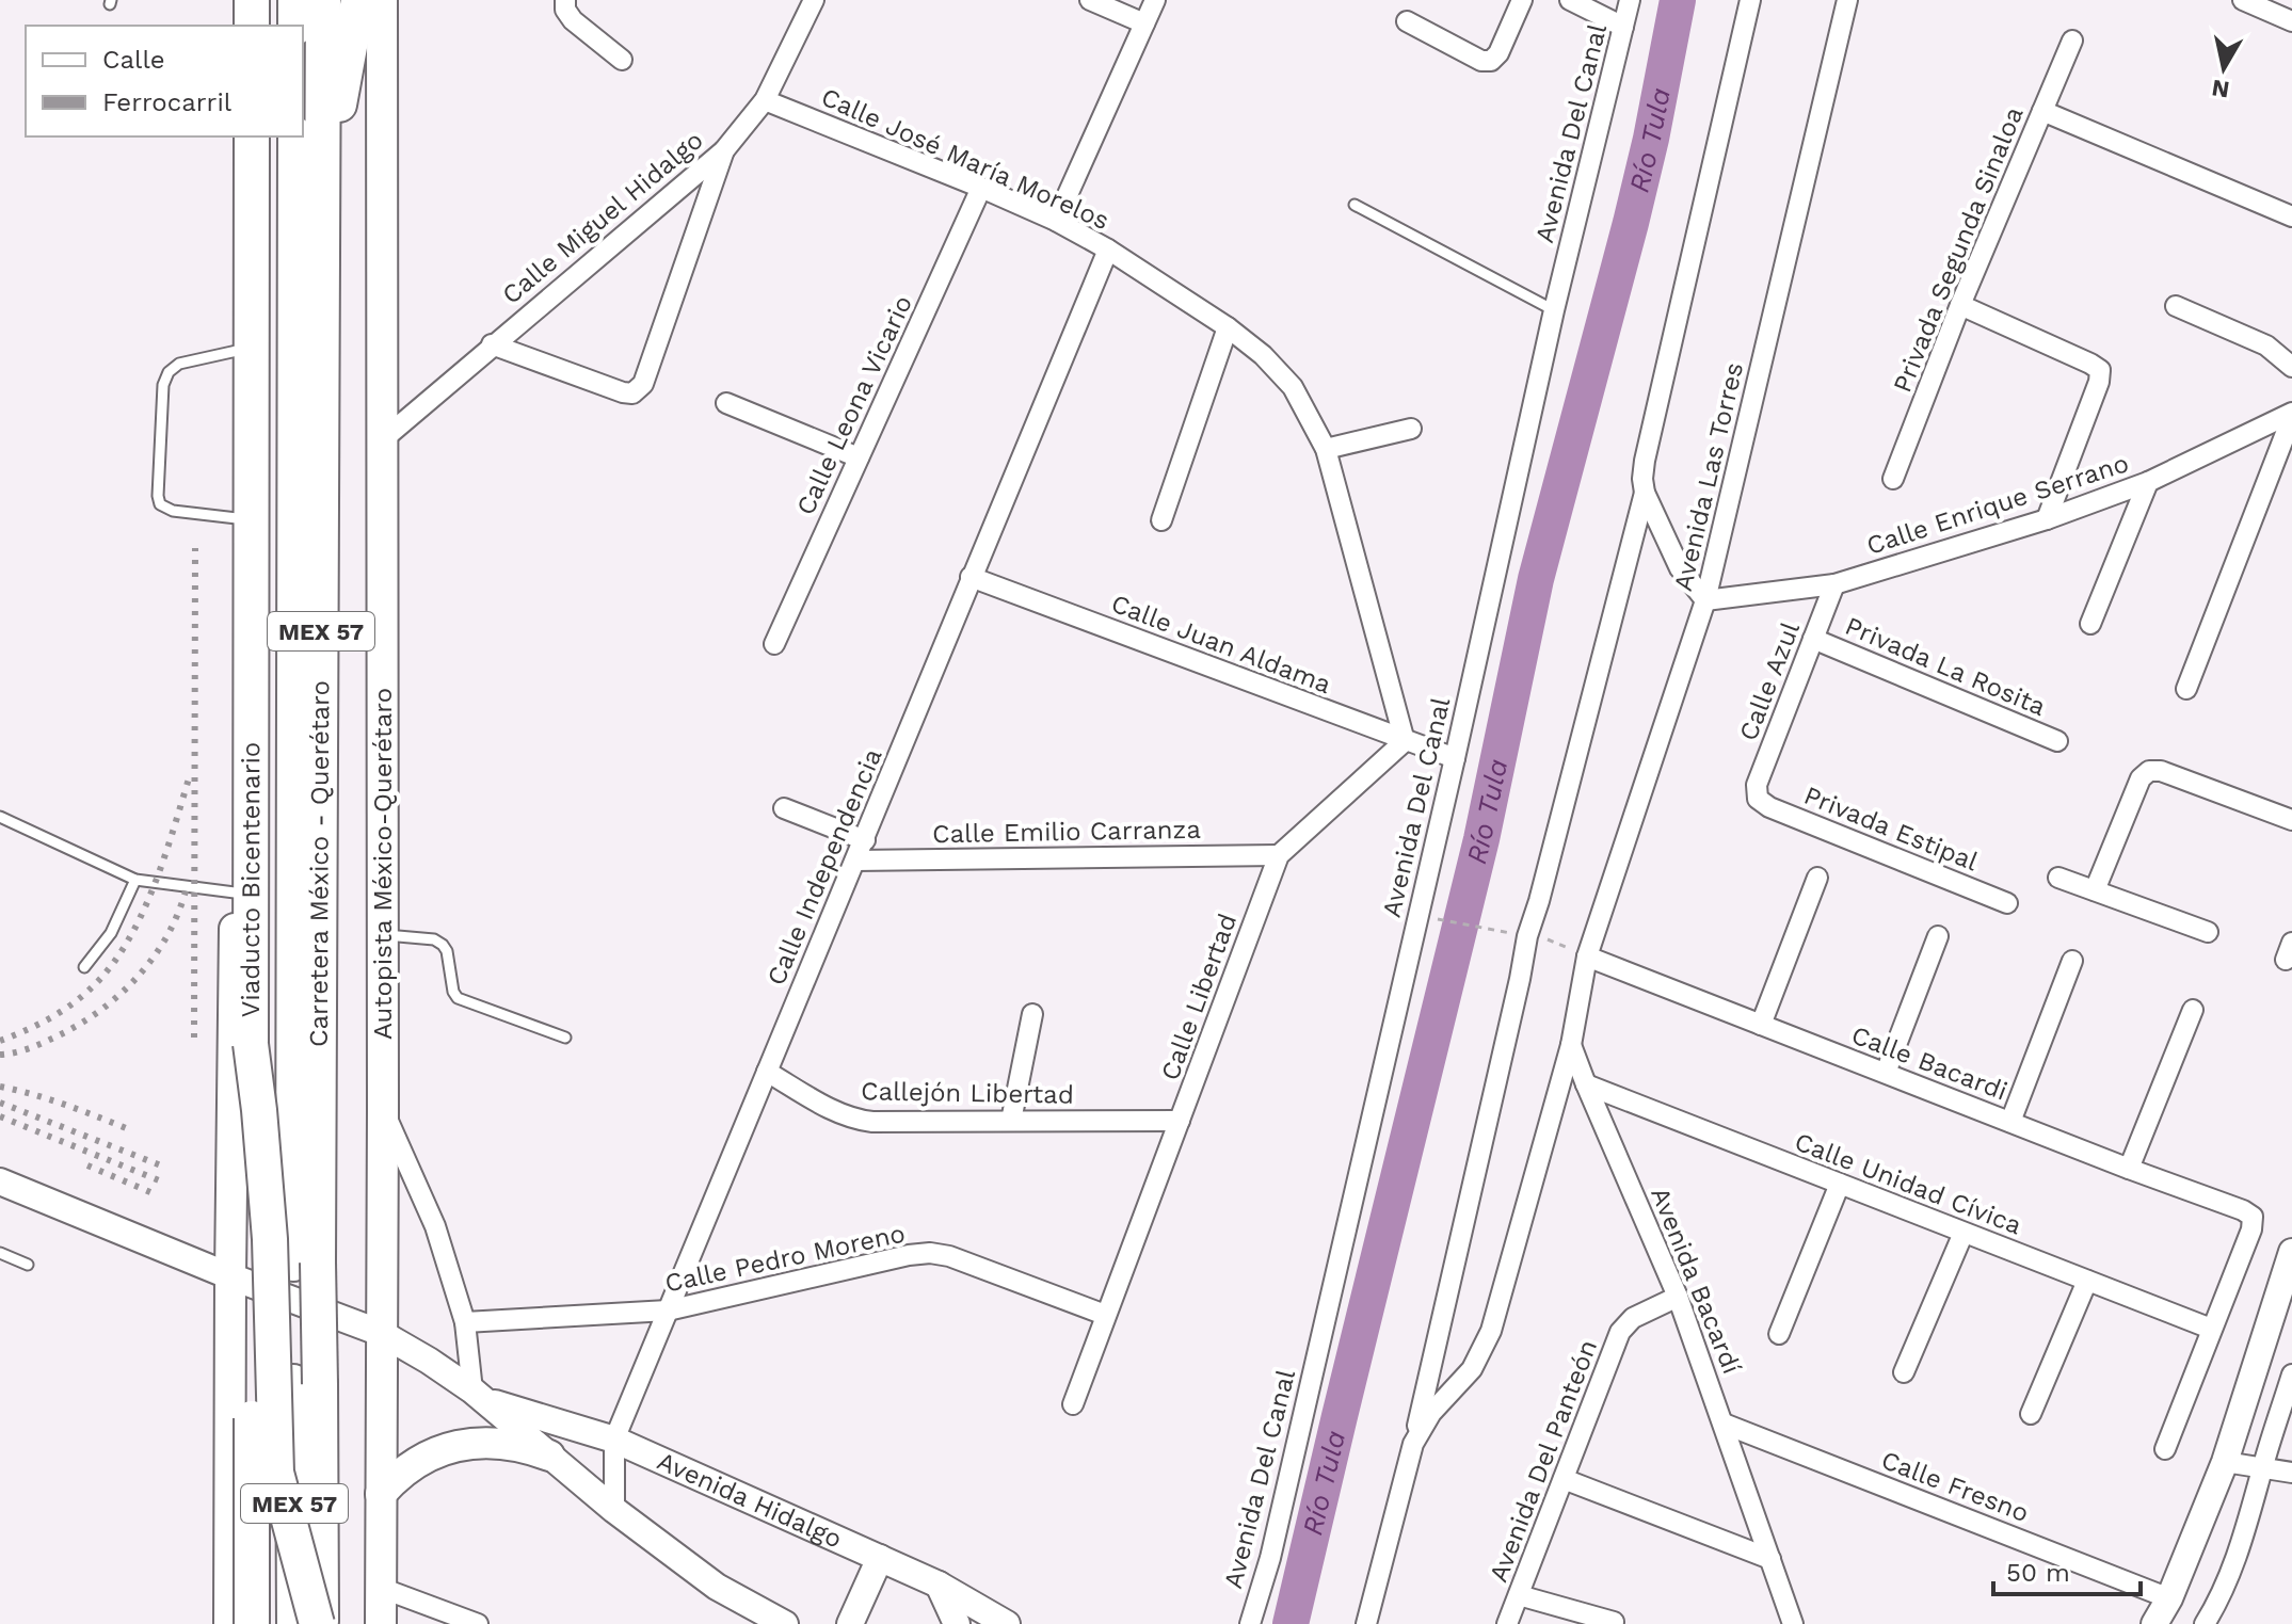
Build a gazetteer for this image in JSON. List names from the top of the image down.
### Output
{
  "streets": {
    "highway": ["MEX 57", "Carretera México - Querétaro", "Viaducto Bicentenario"],
    "main road": ["Autopista México-Querétaro", "Avenida Hidalgo"],
    "street": [
      "Avenida Del Canal",
      "Calle José María Morelos",
      "Calle Miguel Hidalgo",
      "Privada Segunda Sinaloa",
      "Calle Leona Vicario",
      "Avenida Las Torres",
      "Calle Enrique Serrano",
      "Calle Juan Aldama",
      "Privada La Rosita",
      "Calle Azul",
      "Privada Estipal",
      "Calle Emilio Carranza",
      "Calle Independencia",
      "Calle Libertad",
      "Calle Bacardi",
      "Callejón Libertad",
      "Calle Unidad Cívica",
      "Calle Pedro Moreno",
      "Avenida Bacardí",
      "Avenida Del Panteón",
      "Calle Fresno"
    ]
  },
  "crossings": [
    ["Avenida Del Canal", "Calle Juan Aldama"],
    ["Calle José María Morelos", "Calle Miguel Hidalgo"],
    ["Calle José María Morelos", "Calle Leona Vicario"],
    ["Calle José María Morelos", "Calle Juan Aldama"],
    ["Calle José María Morelos", "Calle Independencia"],
    ["Calle José María Morelos", "Calle Libertad"],
    ["Calle Miguel Hidalgo", "Autopista México-Querétaro"],
    ["Avenida Las Torres", "Calle Enrique Serrano"],
    ["Avenida Las Torres", "Calle Bacardi"],
    ["Calle Enrique Serrano", "Calle Azul"],
    ["Calle Juan Aldama", "Calle Independencia"],
    ["Calle Juan Aldama", "Calle Libertad"],
    ["Privada La Rosita", "Calle Azul"],
    ["Calle Azul", "Privada Estipal"],
    ["Calle Emilio Carranza", "Calle Independencia"],
    ["Calle Emilio Carranza", "Calle Libertad"],
    ["Autopista México-Querétaro", "Avenida Hidalgo"],
    ["Calle Independencia", "Callejón Libertad"],
    ["Calle Independencia", "Calle Pedro Moreno"],
    ["Calle Independencia", "Avenida Hidalgo"],
    ["Calle Libertad", "Callejón Libertad"],
    ["Calle Libertad", "Calle Pedro Moreno"],
    ["Calle Bacardi", "Calle Unidad Cívica"],
    ["Calle Unidad Cívica", "Avenida Bacardí"],
    ["Avenida Bacardí", "Avenida Del Panteón"],
    ["Avenida Bacardí", "Calle Fresno"]
  ],
  "water": ["Río Tula"],
  "legend": ["Calle", "Ferrocarril"],
  "scale_bar": "50 m",
  "north": "bottom"
}
